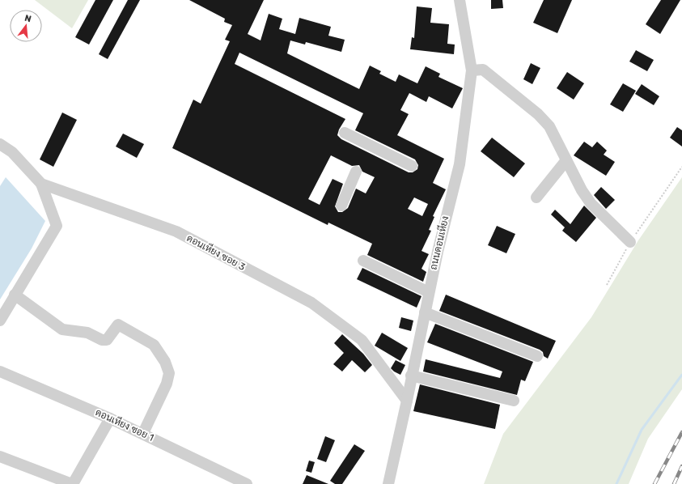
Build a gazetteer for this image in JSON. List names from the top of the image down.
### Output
{
  "streets": {
    "street": ["ถนนดอนเหียง", "ดอนเหียง ซอย 3", "ดอนเหียง ซอย 1"]
  },
  "crossings": [
    ["ถนนดอนเหียง", "ดอนเหียง ซอย 3"]
  ],
  "north": "top"
}
